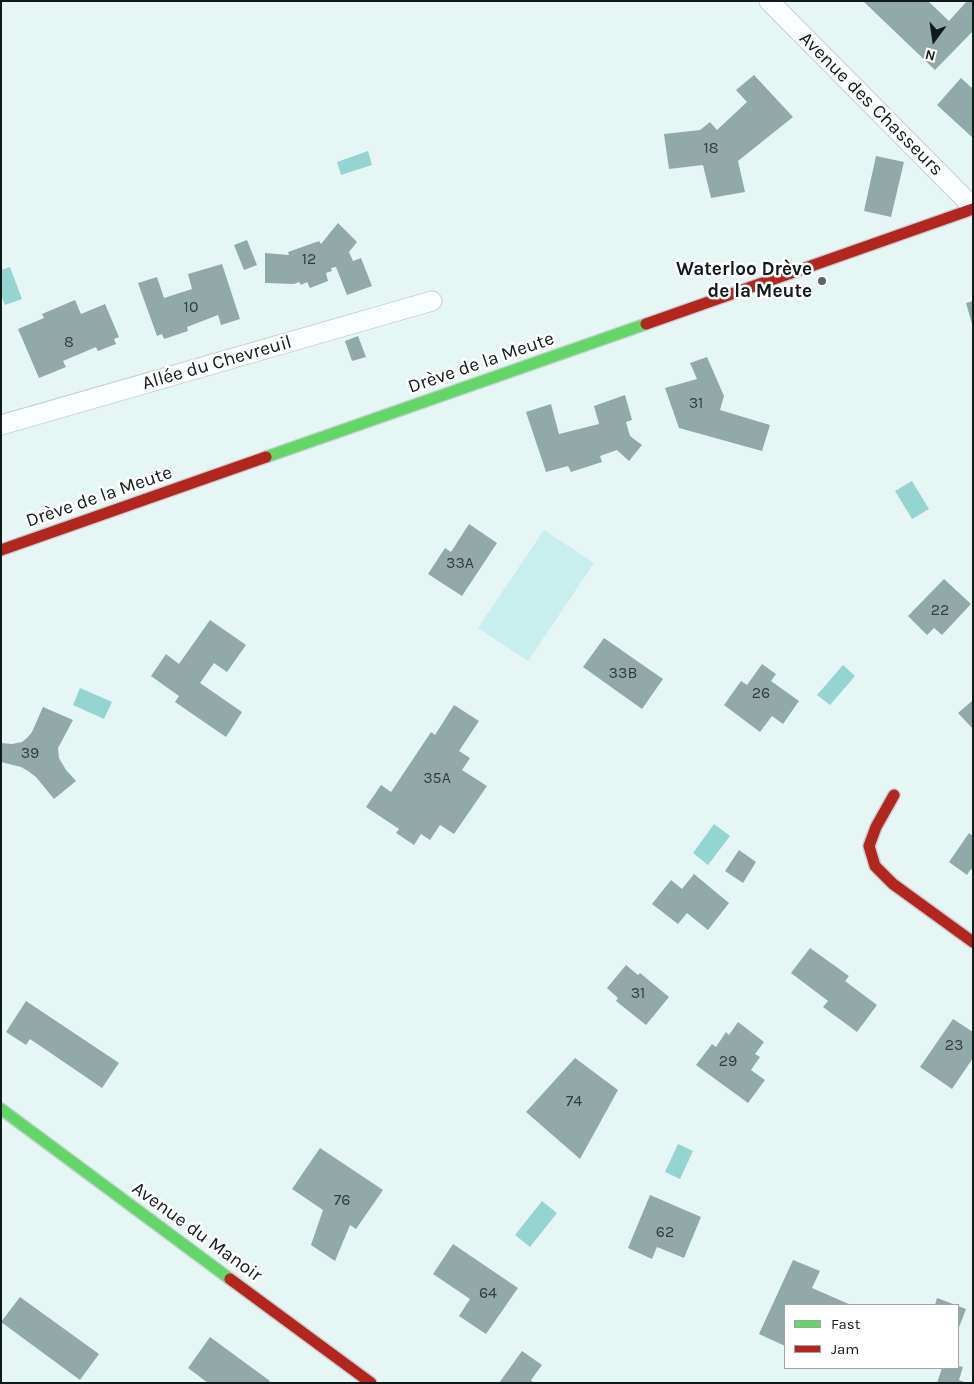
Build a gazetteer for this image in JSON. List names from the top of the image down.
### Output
{
  "streets": {
    "street": [
      "Avenue des Chasseurs",
      "Allée du Chevreuil",
      "Drève de la Meute",
      "Avenue du Manoir"
    ]
  },
  "crossings": [
    ["Avenue des Chasseurs", "Drève de la Meute"]
  ],
  "places": ["Waterloo Drève de la Meute"],
  "house_numbers": [
    "18",
    "12",
    "10",
    "8",
    "31",
    "33A",
    "22",
    "33B",
    "26",
    "39",
    "35A",
    "31",
    "23",
    "29",
    "74",
    "76",
    "62",
    "64"
  ],
  "legend": ["Fast", "Jam"],
  "north": "bottom"
}
